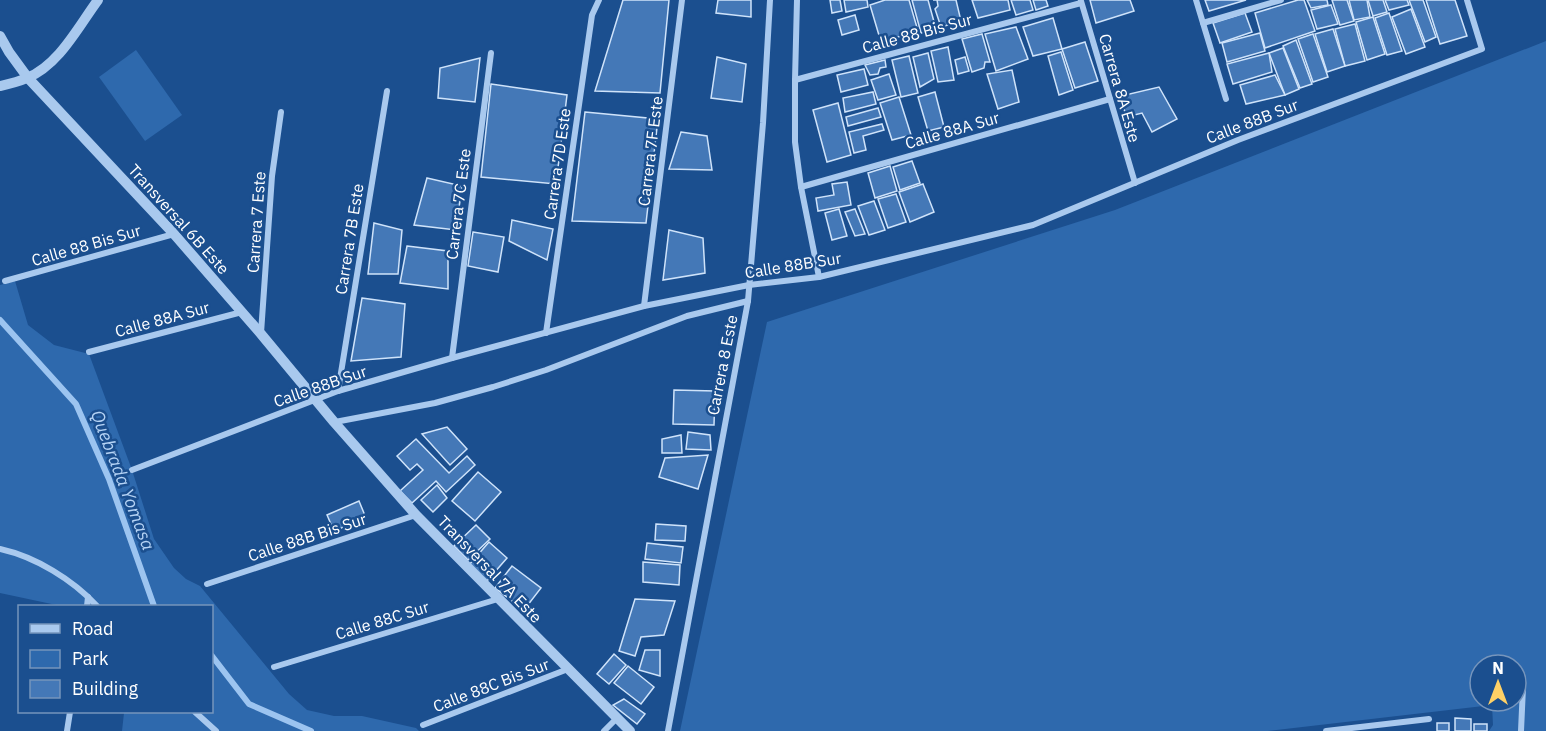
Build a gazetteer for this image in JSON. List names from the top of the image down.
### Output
{
  "streets": {
    "street": [
      "Calle 88 Bis Sur",
      "Carrera 8A Este",
      "Calle 88B Sur",
      "Calle 88A Sur",
      "Carrera 7F Este",
      "Carrera 7D Este",
      "Carrera 7C Este",
      "Transversal 6B Este",
      "Carrera 7 Este",
      "Carrera 7B Este",
      "Carrera 8 Este",
      "Calle 88B Bis Sur",
      "Transversal 7A Este",
      "Calle 88C Sur",
      "Calle 88C Bis Sur"
    ]
  },
  "crossings": [
    ["Calle 88 Bis Sur", "Carrera 8A Este"],
    ["Calle 88 Bis Sur", "Transversal 6B Este"],
    ["Carrera 8A Este", "Calle 88B Sur"],
    ["Carrera 8A Este", "Calle 88A Sur"],
    ["Calle 88B Sur", "Carrera 7F Este"],
    ["Calle 88B Sur", "Carrera 7D Este"],
    ["Calle 88B Sur", "Carrera 7C Este"],
    ["Calle 88B Sur", "Transversal 6B Este"],
    ["Calle 88B Sur", "Carrera 7B Este"],
    ["Calle 88B Sur", "Carrera 8 Este"],
    ["Calle 88B Sur", "Transversal 7A Este"],
    ["Calle 88A Sur", "Transversal 6B Este"],
    ["Transversal 6B Este", "Carrera 7 Este"],
    ["Transversal 6B Este", "Transversal 7A Este"],
    ["Calle 88B Bis Sur", "Transversal 7A Este"],
    ["Transversal 7A Este", "Calle 88C Sur"],
    ["Transversal 7A Este", "Calle 88C Bis Sur"]
  ],
  "water": ["Quebrada Yomasa"],
  "legend": ["Road", "Park", "Building"],
  "north": "top"
}
